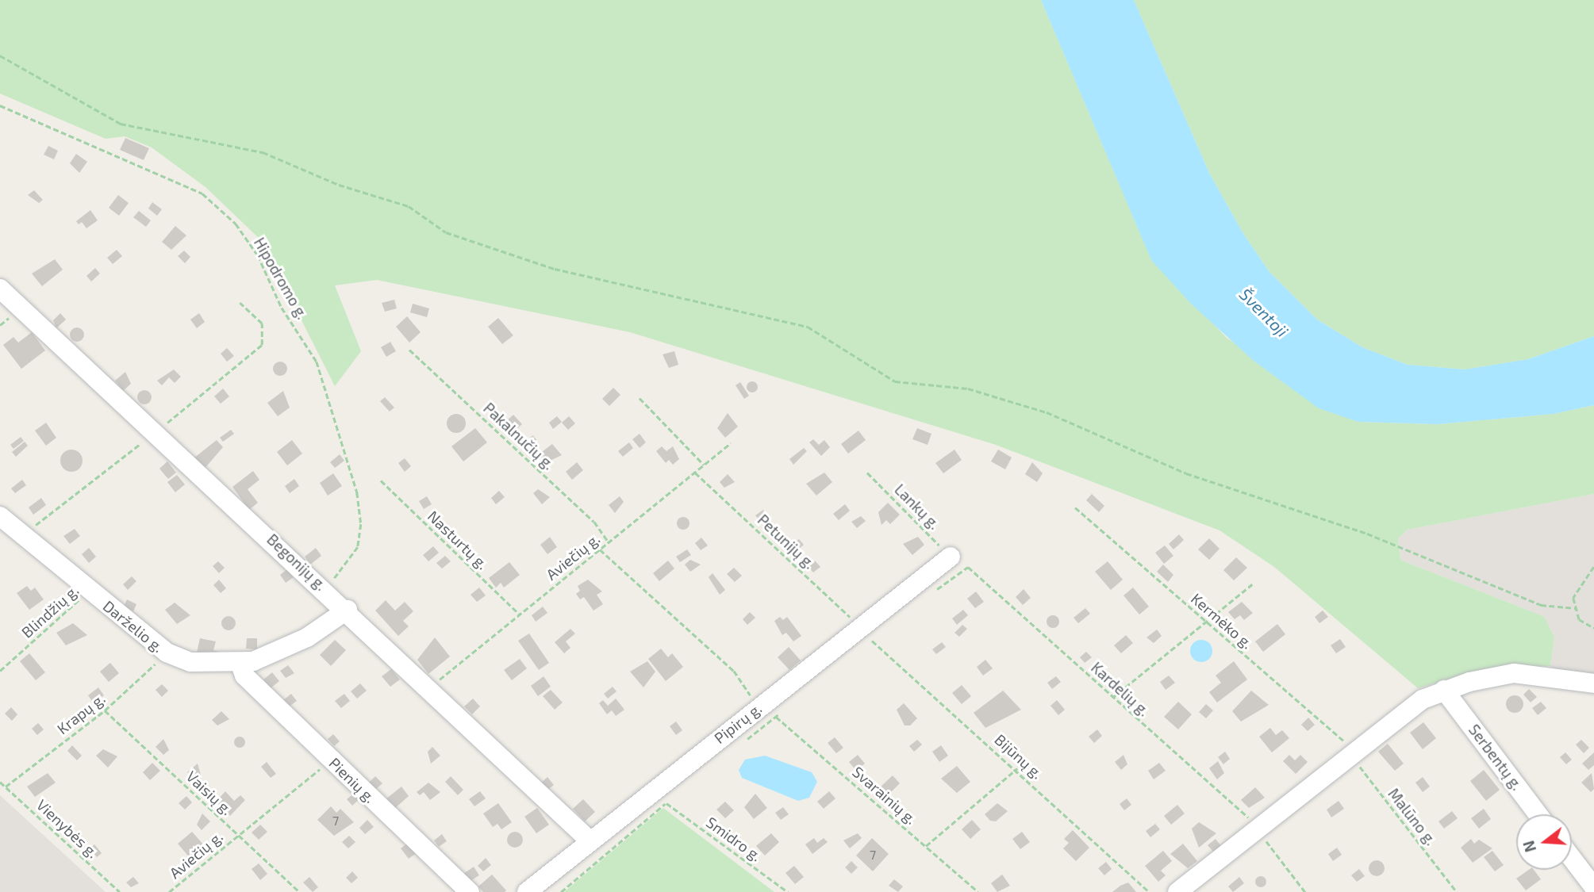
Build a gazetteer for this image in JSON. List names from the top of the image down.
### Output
{
  "streets": {
    "street": [
      "Begonijų g.",
      "Darželio g.",
      "Pipirų g.",
      "Serbentų g.",
      "Pienių g."
    ],
    "path": [
      "Hipodromo g.",
      "Pakalnučių g.",
      "Lankų g.",
      "Nasturtų g.",
      "Petunijų g.",
      "Aviečių g.",
      "Blindžių g.",
      "Kermėko g.",
      "Kardelių g.",
      "Krapų g.",
      "Bijūnų g.",
      "Vaisių g.",
      "Svarainių g.",
      "Malūno g.",
      "Vienybės g.",
      "Smidro g."
    ]
  },
  "crossings": [
    ["Hipodromo g.", "Begonijų g."],
    ["Pakalnučių g.", "Aviečių g."],
    ["Lankų g.", "Pipirų g."],
    ["Nasturtų g.", "Aviečių g."],
    ["Petunijų g.", "Aviečių g."],
    ["Petunijų g.", "Pipirų g."],
    ["Petunijų g.", "Bijūnų g."],
    ["Aviečių g.", "Begonijų g."],
    ["Aviečių g.", "Pienių g."],
    ["Aviečių g.", "Vaisių g."],
    ["Begonijų g.", "Darželio g."],
    ["Begonijų g.", "Pipirų g."],
    ["Blindžių g.", "Darželio g."],
    ["Kermėko g.", "Malūno g."],
    ["Darželio g.", "Krapų g."],
    ["Darželio g.", "Pienių g."],
    ["Krapų g.", "Vaisių g."],
    ["Krapų g.", "Vienybės g."],
    ["Pipirų g.", "Bijūnų g."]
  ],
  "water": ["Šventoji"],
  "house_numbers": ["7", "7"],
  "north": "left"
}
